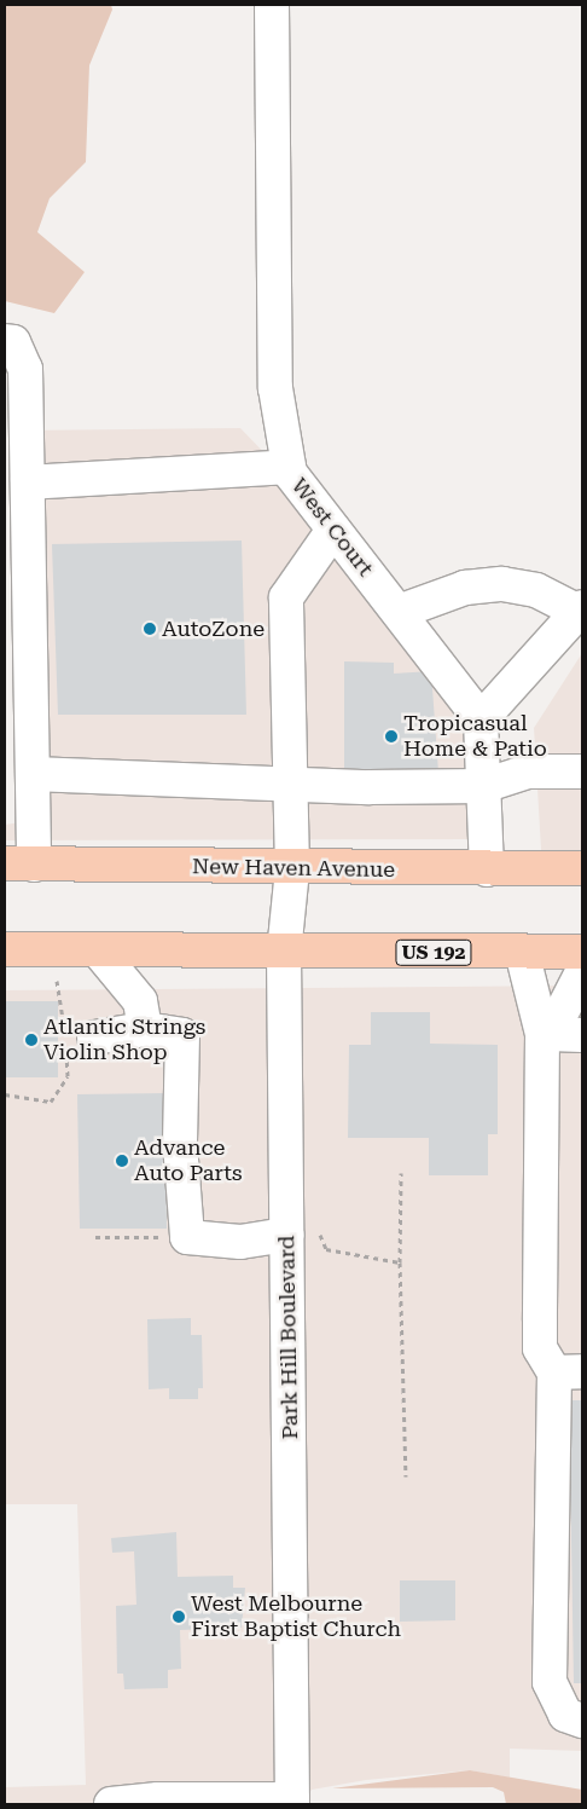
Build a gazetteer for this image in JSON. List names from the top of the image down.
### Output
{
  "streets": {
    "main road": ["New Haven Avenue", "US 192"],
    "street": ["West Court", "Park Hill Boulevard"]
  },
  "crossings": [
    ["West Court", "Park Hill Boulevard"],
    ["New Haven Avenue", "Park Hill Boulevard"],
    ["US 192", "Park Hill Boulevard"]
  ],
  "places": [
    "AutoZone",
    "Tropicasual Home & Patio",
    "Atlantic Strings Violin Shop",
    "Advance Auto Parts",
    "West Melbourne First Baptist Church"
  ]
}
